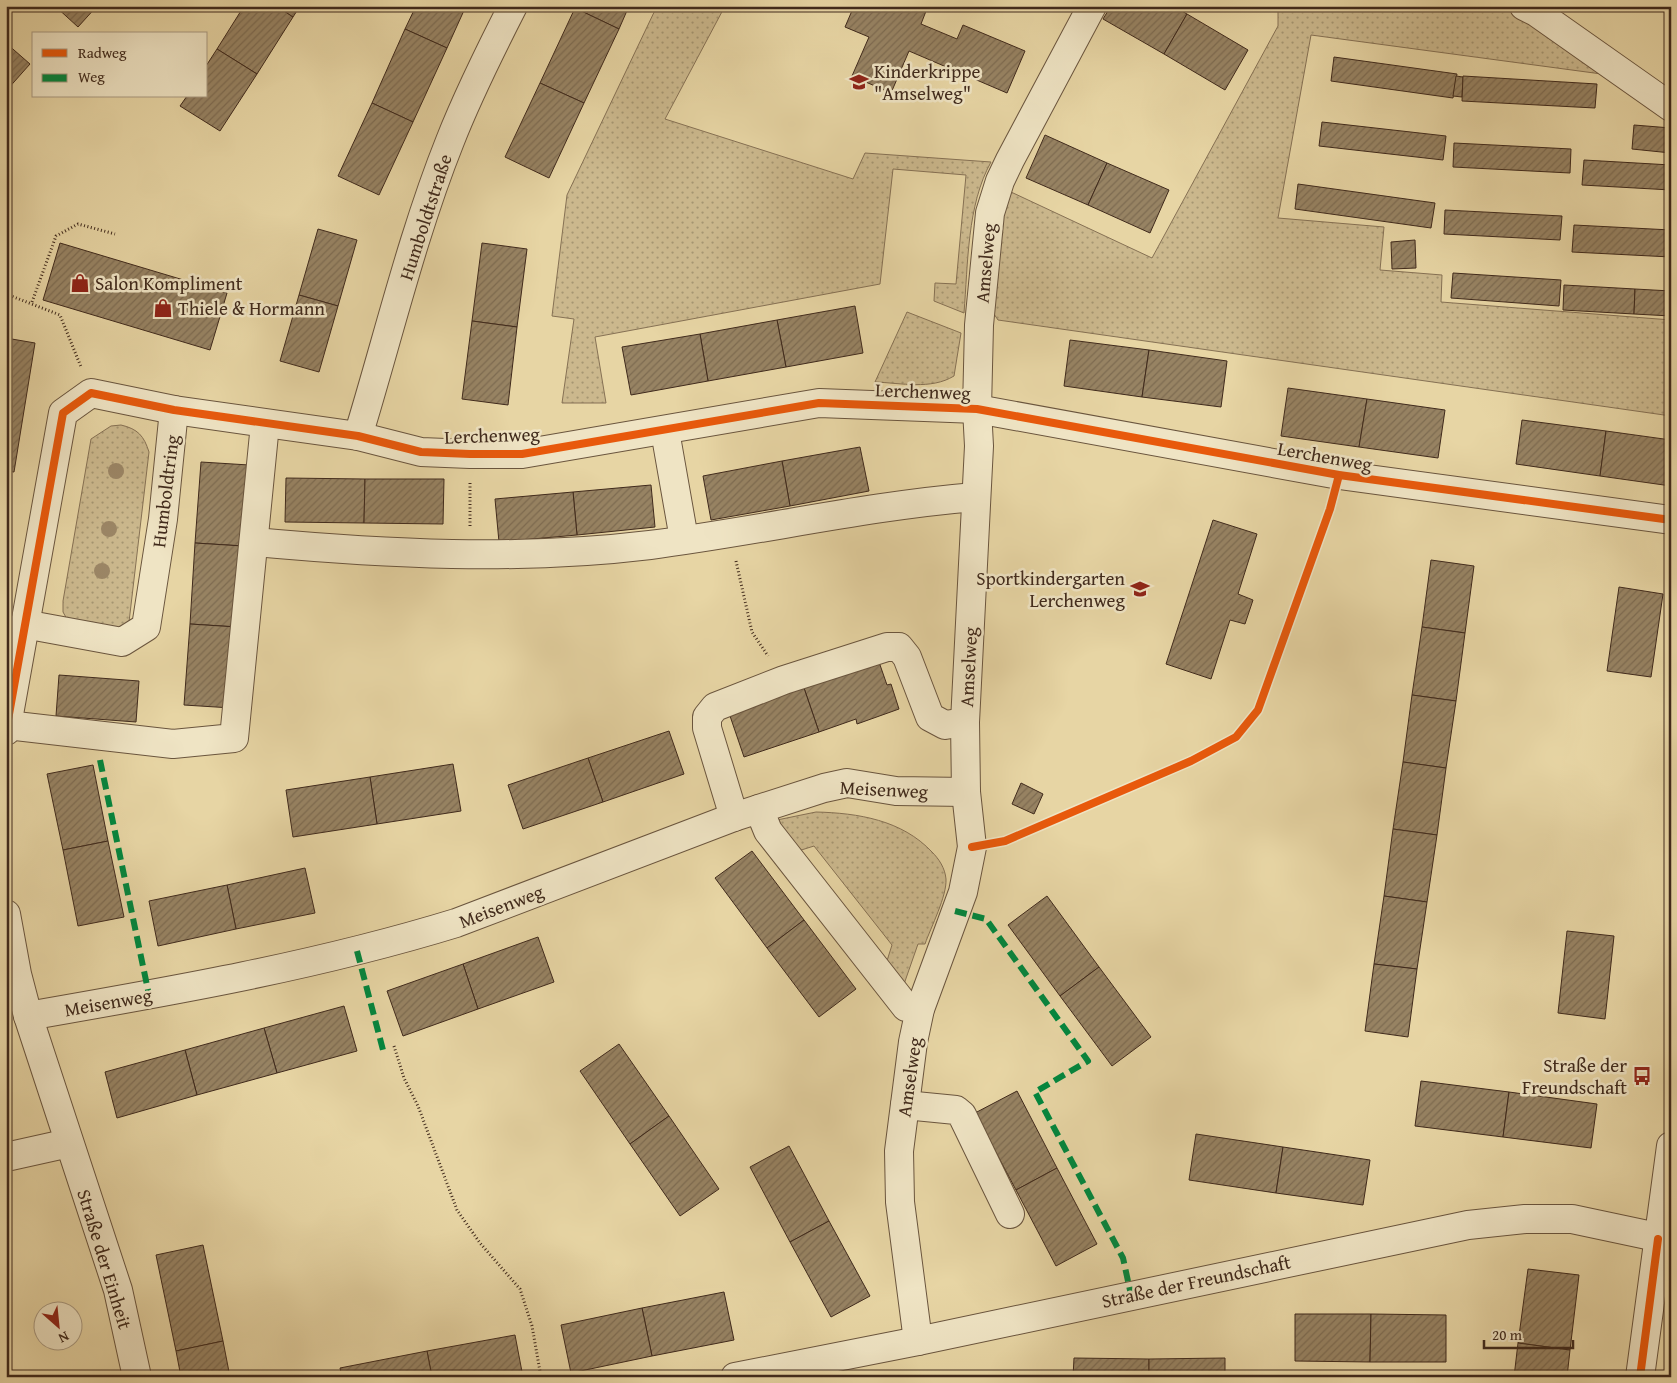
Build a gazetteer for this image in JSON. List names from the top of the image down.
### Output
{
  "streets": {
    "street": [
      "Humboldtstraße",
      "Amselweg",
      "Lerchenweg",
      "Humboldtring",
      "Meisenweg",
      "Straße der Einheit",
      "Straße der Freundschaft"
    ]
  },
  "crossings": [
    ["Humboldtstraße", "Lerchenweg"],
    ["Amselweg", "Lerchenweg"],
    ["Amselweg", "Meisenweg"],
    ["Amselweg", "Straße der Freundschaft"],
    ["Lerchenweg", "Humboldtring"],
    ["Meisenweg", "Straße der Einheit"]
  ],
  "places": {
    "school or university": ["Kinderkrippe \"Amselweg\"", "Sportkindergarten Lerchenweg"],
    "shop": ["Salon Kompliment", "Thiele & Hormann"],
    "bus stop": ["Straße der Freundschaft"]
  },
  "legend": ["Radweg", "Weg"],
  "scale_bar": "20 m",
  "north": "bottom right"
}
